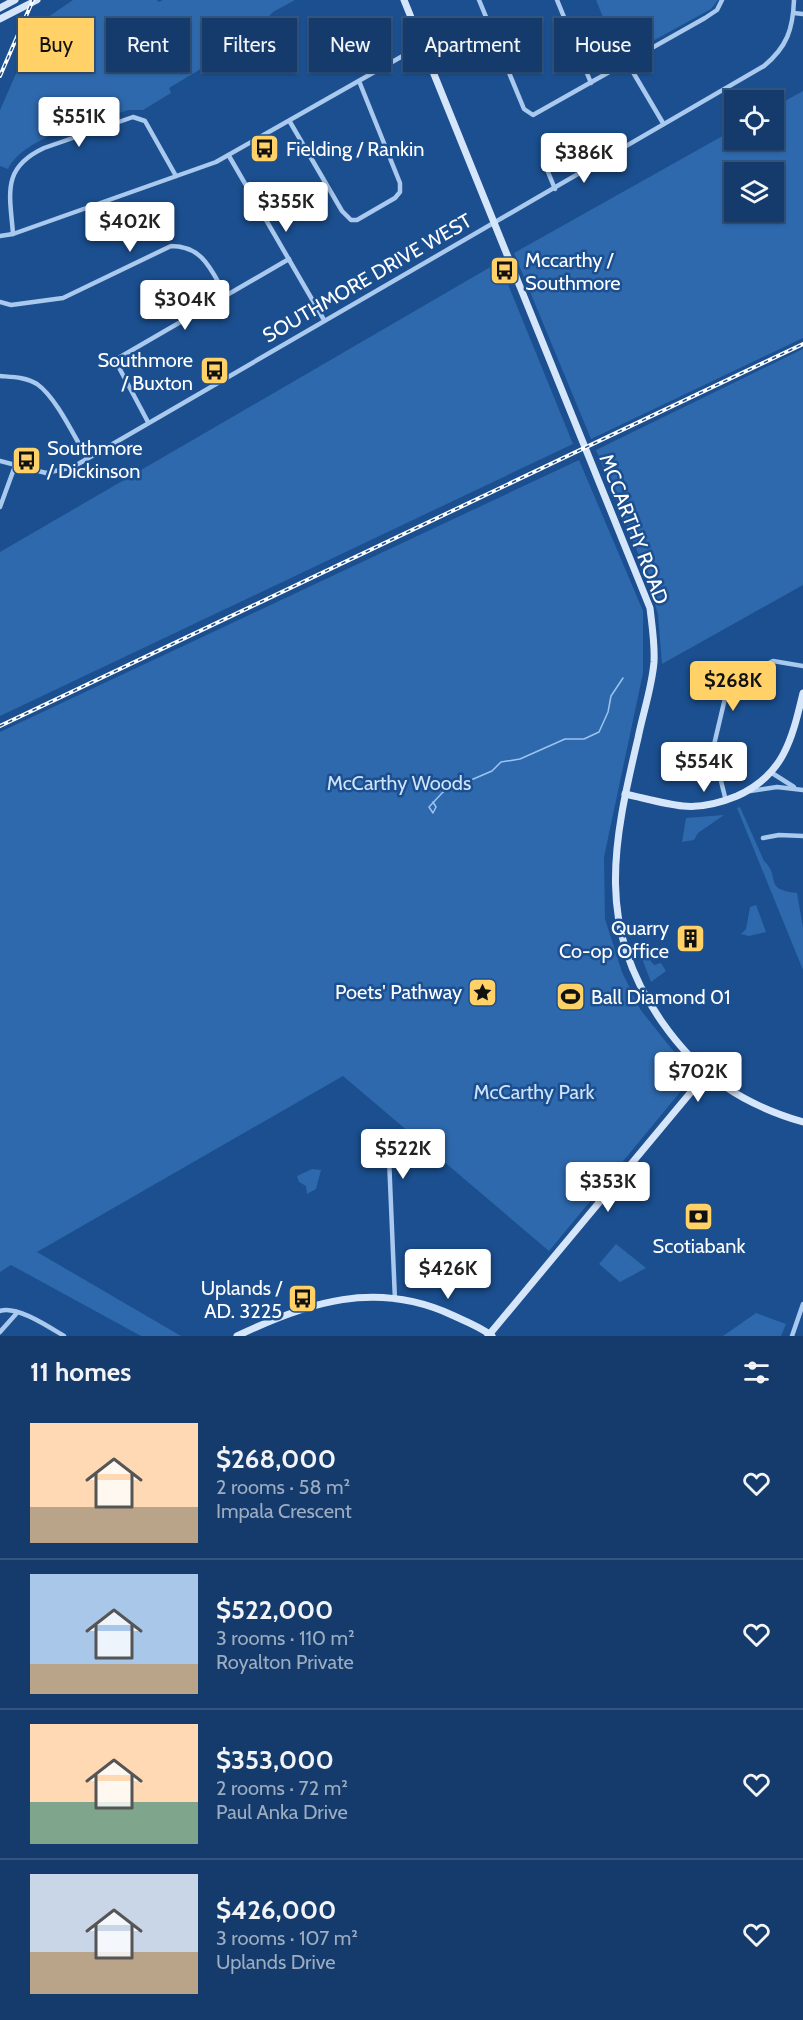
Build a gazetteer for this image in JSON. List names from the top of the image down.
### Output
{
  "streets": {
    "street": ["SOUTHMORE DRIVE WEST", "MCCARTHY ROAD"]
  },
  "crossings": [
    ["SOUTHMORE DRIVE WEST", "MCCARTHY ROAD"]
  ],
  "parks": ["McCarthy Woods", "McCarthy Park"],
  "places": {
    "bus stop": [
      "Fielding / Rankin",
      "Mccarthy / Southmore",
      "Southmore / Buxton",
      "Southmore / Dickinson",
      "Uplands / AD. 3225"
    ],
    "building": ["Quarry Co-op Office"],
    "place": ["Poets' Pathway"],
    "sports": ["Ball Diamond 01"],
    "bank": ["Scotiabank"]
  },
  "page": {
    "chip": [
      "Buy",
      "Rent",
      "Filters",
      "New",
      "Apartment",
      "House"
    ],
    "price": [
      "$551K",
      "$386K",
      "$355K",
      "$402K",
      "$304K",
      "$268K",
      "$554K",
      "$702K",
      "$522K",
      "$353K",
      "$426K"
    ],
    "heading": "11 homes",
    "list": [
      {
        "name": "$268,000",
        "note": "2 rooms · 58 m² · Impala Crescent"
      },
      {
        "name": "$522,000",
        "note": "3 rooms · 110 m² · Royalton Private"
      },
      {
        "name": "$353,000",
        "note": "2 rooms · 72 m² · Paul Anka Drive"
      },
      {
        "name": "$426,000",
        "note": "3 rooms · 107 m² · Uplands Drive"
      }
    ]
  }
}
